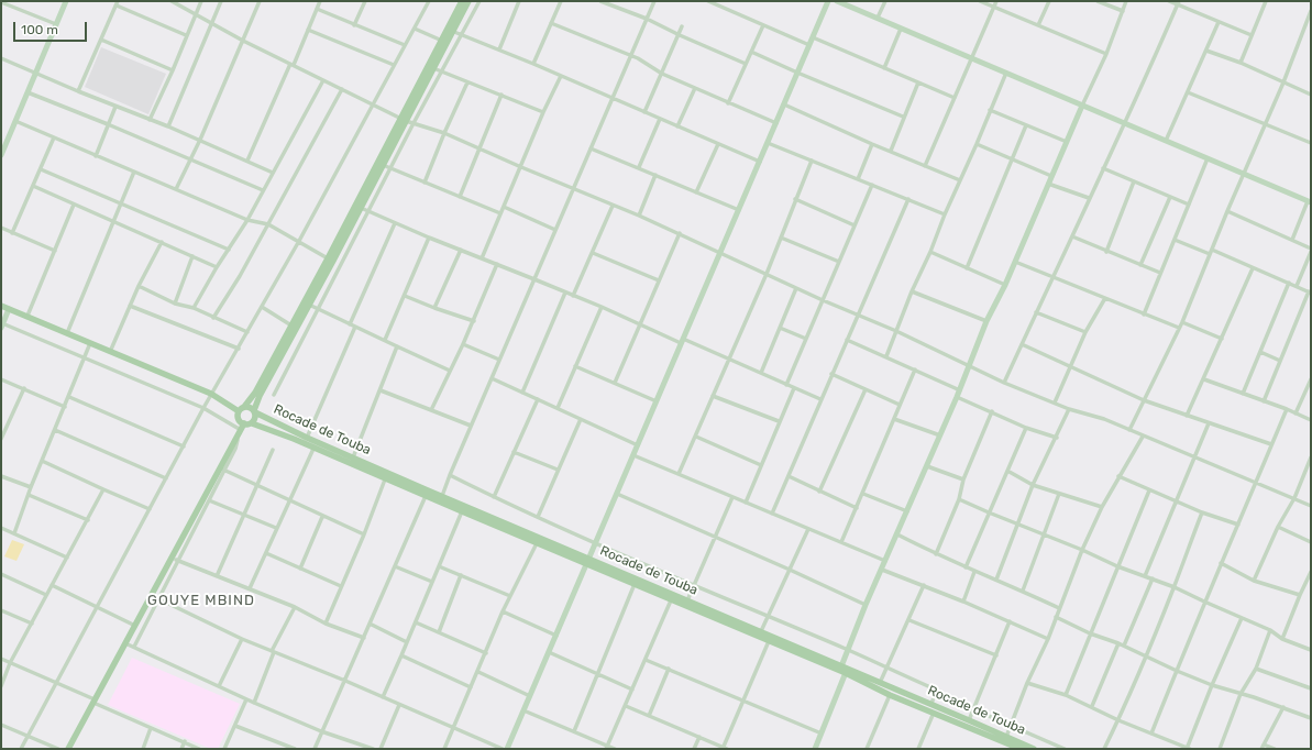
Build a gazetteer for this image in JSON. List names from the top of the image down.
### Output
{
  "streets": {
    "main road": ["Rocade de Touba"]
  },
  "districts": ["GOUYE MBIND"],
  "scale_bar": "100 m"
}
